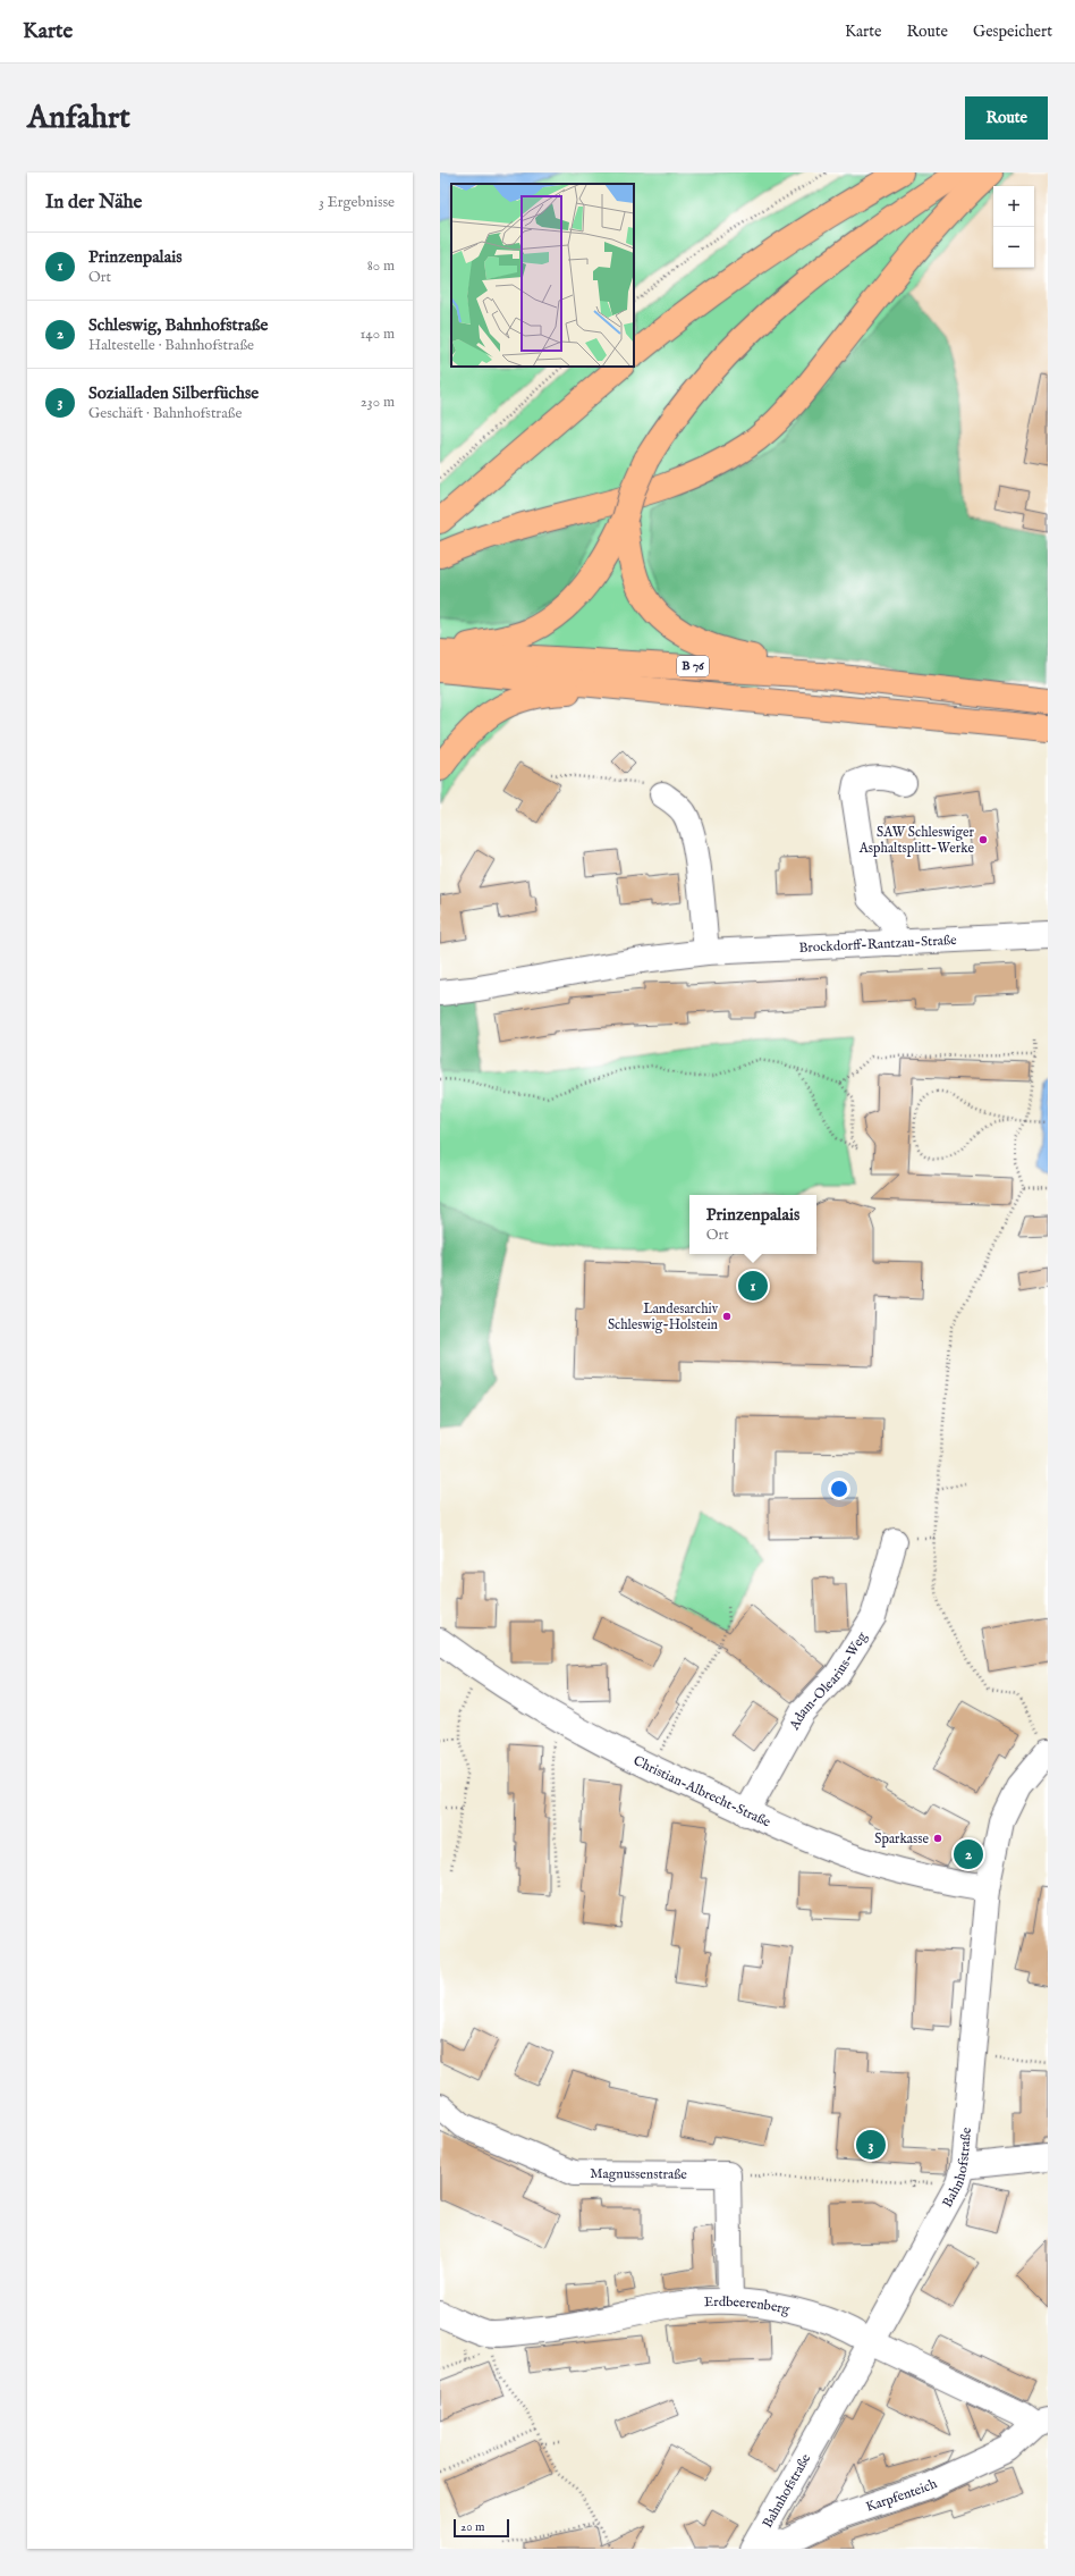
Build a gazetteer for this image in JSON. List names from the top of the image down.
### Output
{
  "streets": {
    "highway": ["B 76"],
    "street": [
      "Brockdorff-Rantzau-Straße",
      "Adam-Olearius-Weg",
      "Christian-Albrecht-Straße",
      "Bahnhofstraße",
      "Magnussenstraße",
      "Erdbeerenberg",
      "Karpfenteich"
    ]
  },
  "crossings": [
    ["Adam-Olearius-Weg", "Christian-Albrecht-Straße"],
    ["Christian-Albrecht-Straße", "Bahnhofstraße"],
    ["Bahnhofstraße", "Erdbeerenberg"],
    ["Bahnhofstraße", "Karpfenteich"],
    ["Erdbeerenberg", "Karpfenteich"]
  ],
  "places": ["SAW Schleswiger Asphaltsplitt-Werke", "Landesarchiv Schleswig-Holstein", "Sparkasse"],
  "scale_bar": "20 m",
  "page": {
    "header": "Karte",
    "nav": ["Karte", "Route", "Gespeichert"],
    "buttons": "Route",
    "title": "Anfahrt",
    "heading": ["In der Nähe", "3 Ergebnisse"],
    "map_buttons": ["+", "−"],
    "list": [
      {
        "mark": "1",
        "name": "Prinzenpalais",
        "note": "Ort",
        "value": "80 m"
      },
      {
        "mark": "2",
        "name": "Schleswig, Bahnhofstraße",
        "note": "Haltestelle · Bahnhofstraße",
        "value": "140 m"
      },
      {
        "mark": "3",
        "name": "Sozialladen Silberfüchse",
        "note": "Geschäft · Bahnhofstraße",
        "value": "230 m"
      }
    ],
    "popup": ["Prinzenpalais", "Ort"],
    "pins": ["1", "2", "3"],
    "scale": "20 m"
  }
}
